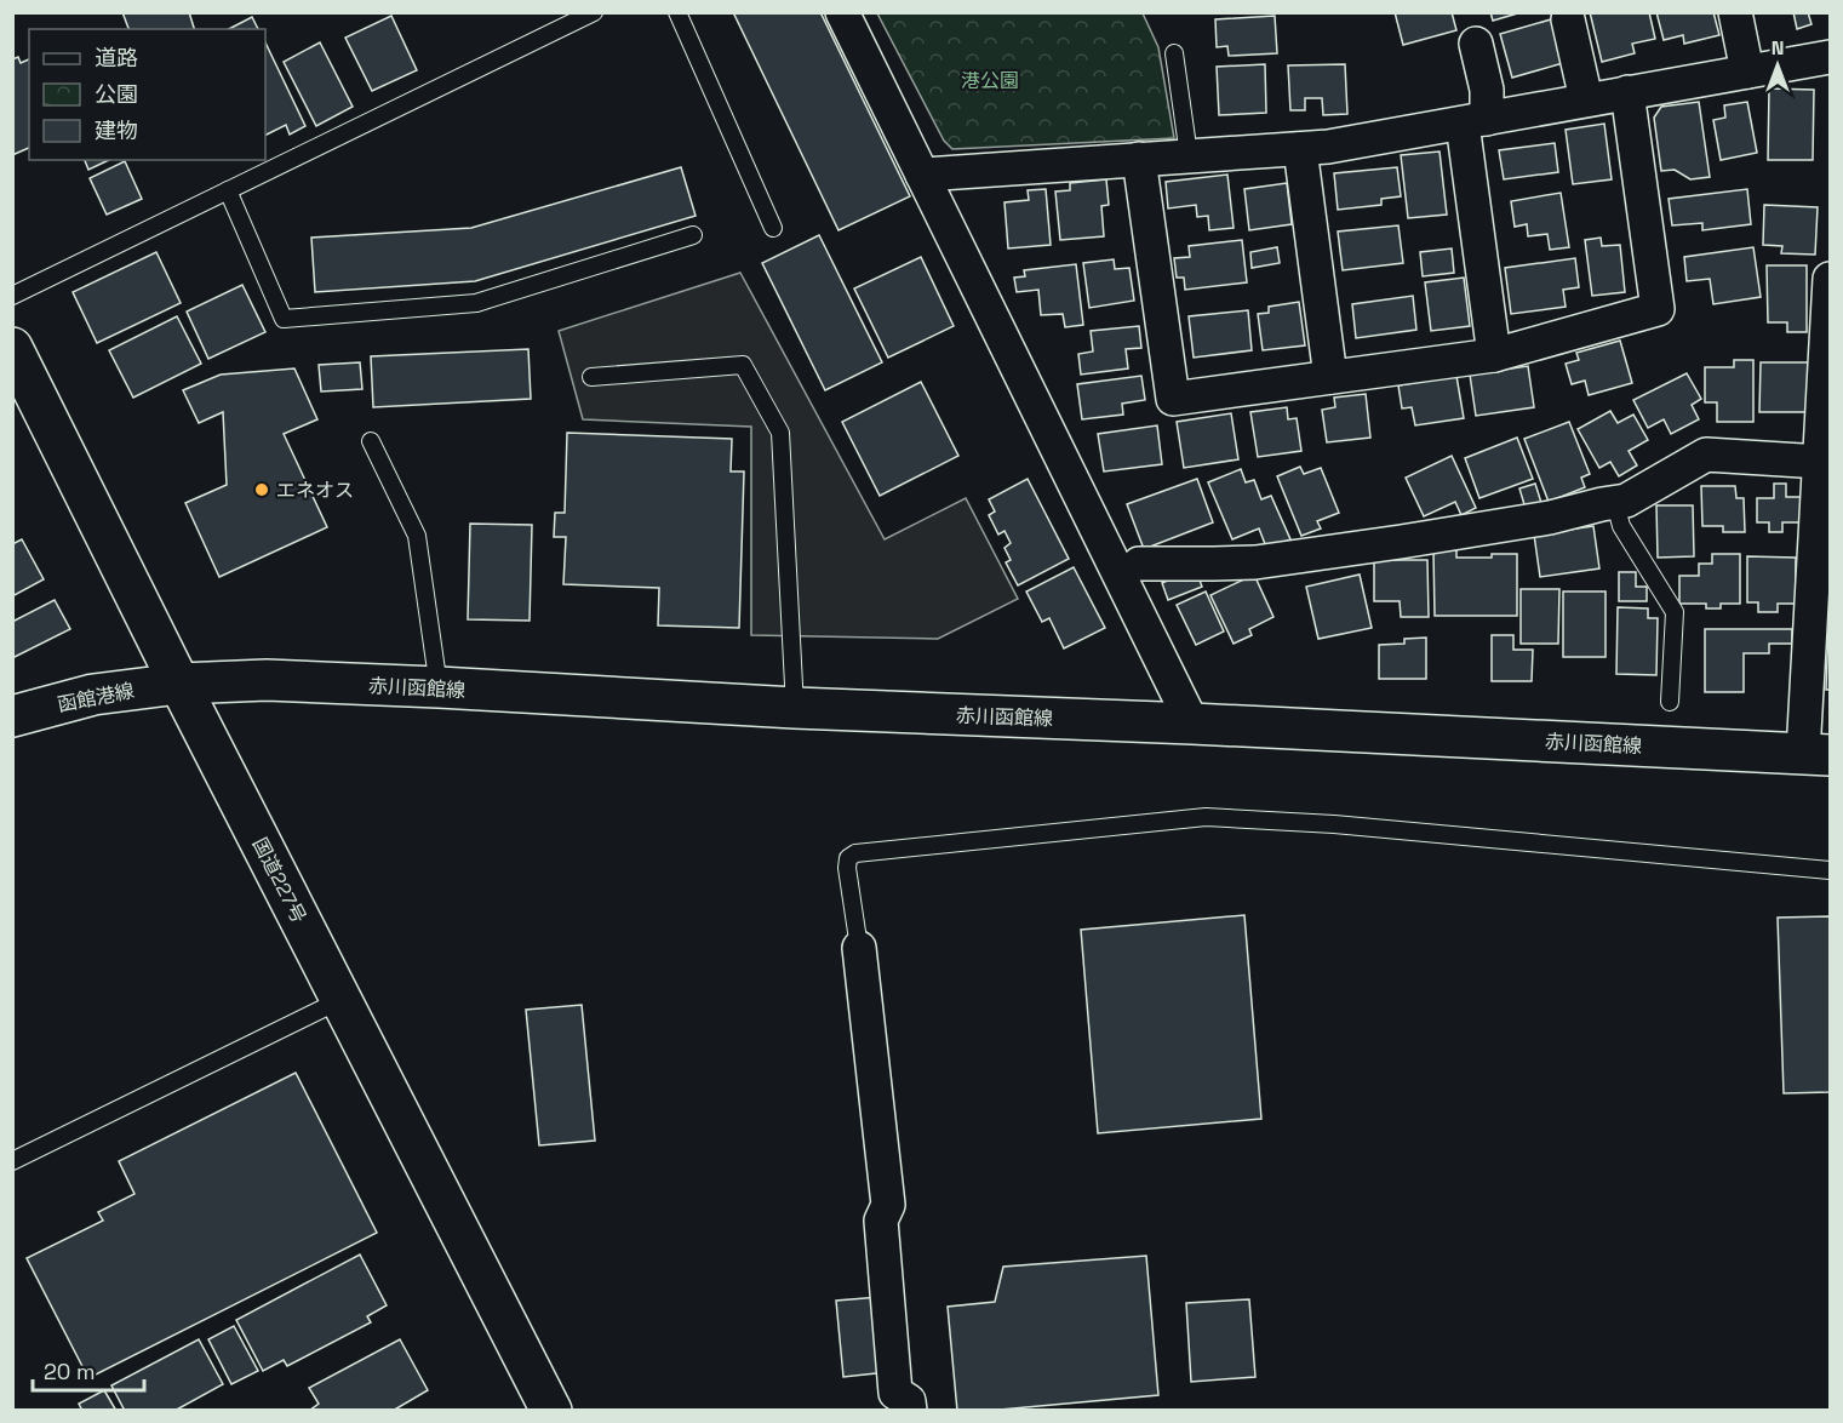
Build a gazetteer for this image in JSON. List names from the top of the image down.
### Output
{
  "streets": {
    "main road": ["赤川函館線", "函館港線", "国道227号"]
  },
  "crossings": [
    ["赤川函館線", "函館港線"],
    ["赤川函館線", "国道227号"],
    ["函館港線", "国道227号"]
  ],
  "parks": ["港公園"],
  "places": ["エネオス"],
  "legend": ["道路", "公園", "建物"],
  "scale_bar": "20 m",
  "north": "top"
}
